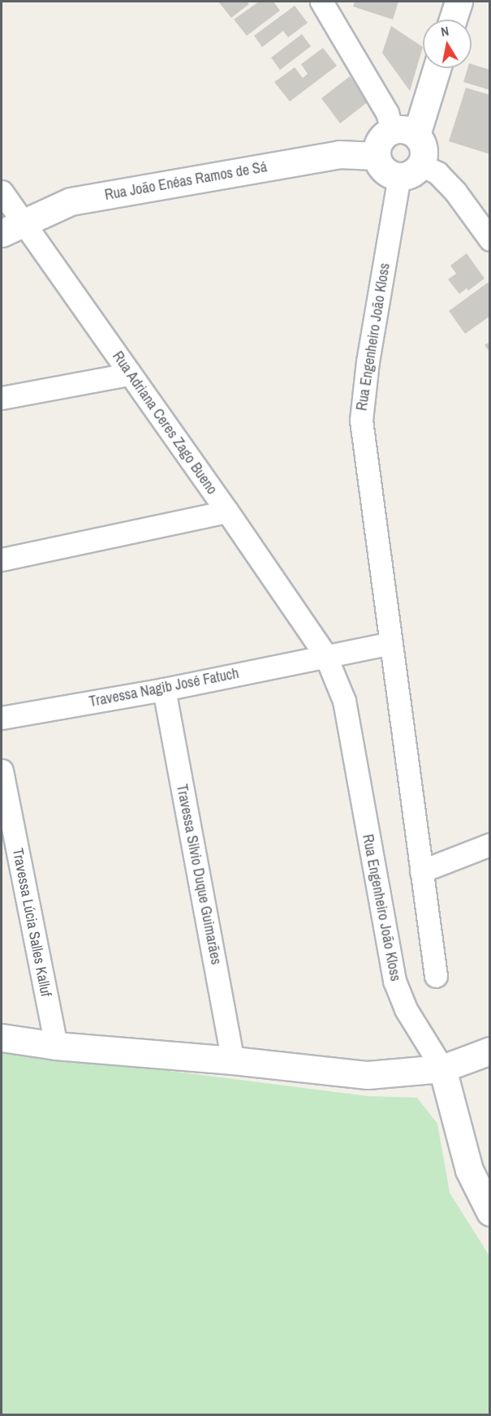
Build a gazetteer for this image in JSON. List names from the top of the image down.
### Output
{
  "streets": {
    "street": [
      "Rua João Enéas Ramos de Sá",
      "Rua Engenheiro João Kloss",
      "Rua Adriana Ceres Zago Bueno",
      "Travessa Nagib José Fatuch",
      "Travessa Silvio Duque Guimarães",
      "Travessa Lúcia Salles Kalluf"
    ]
  },
  "crossings": [
    ["Rua João Enéas Ramos de Sá", "Rua Engenheiro João Kloss"],
    ["Rua João Enéas Ramos de Sá", "Rua Adriana Ceres Zago Bueno"],
    ["Rua Engenheiro João Kloss", "Rua Adriana Ceres Zago Bueno"],
    ["Rua Engenheiro João Kloss", "Travessa Nagib José Fatuch"],
    ["Rua Adriana Ceres Zago Bueno", "Travessa Nagib José Fatuch"],
    ["Travessa Nagib José Fatuch", "Travessa Silvio Duque Guimarães"]
  ],
  "north": "top"
}
